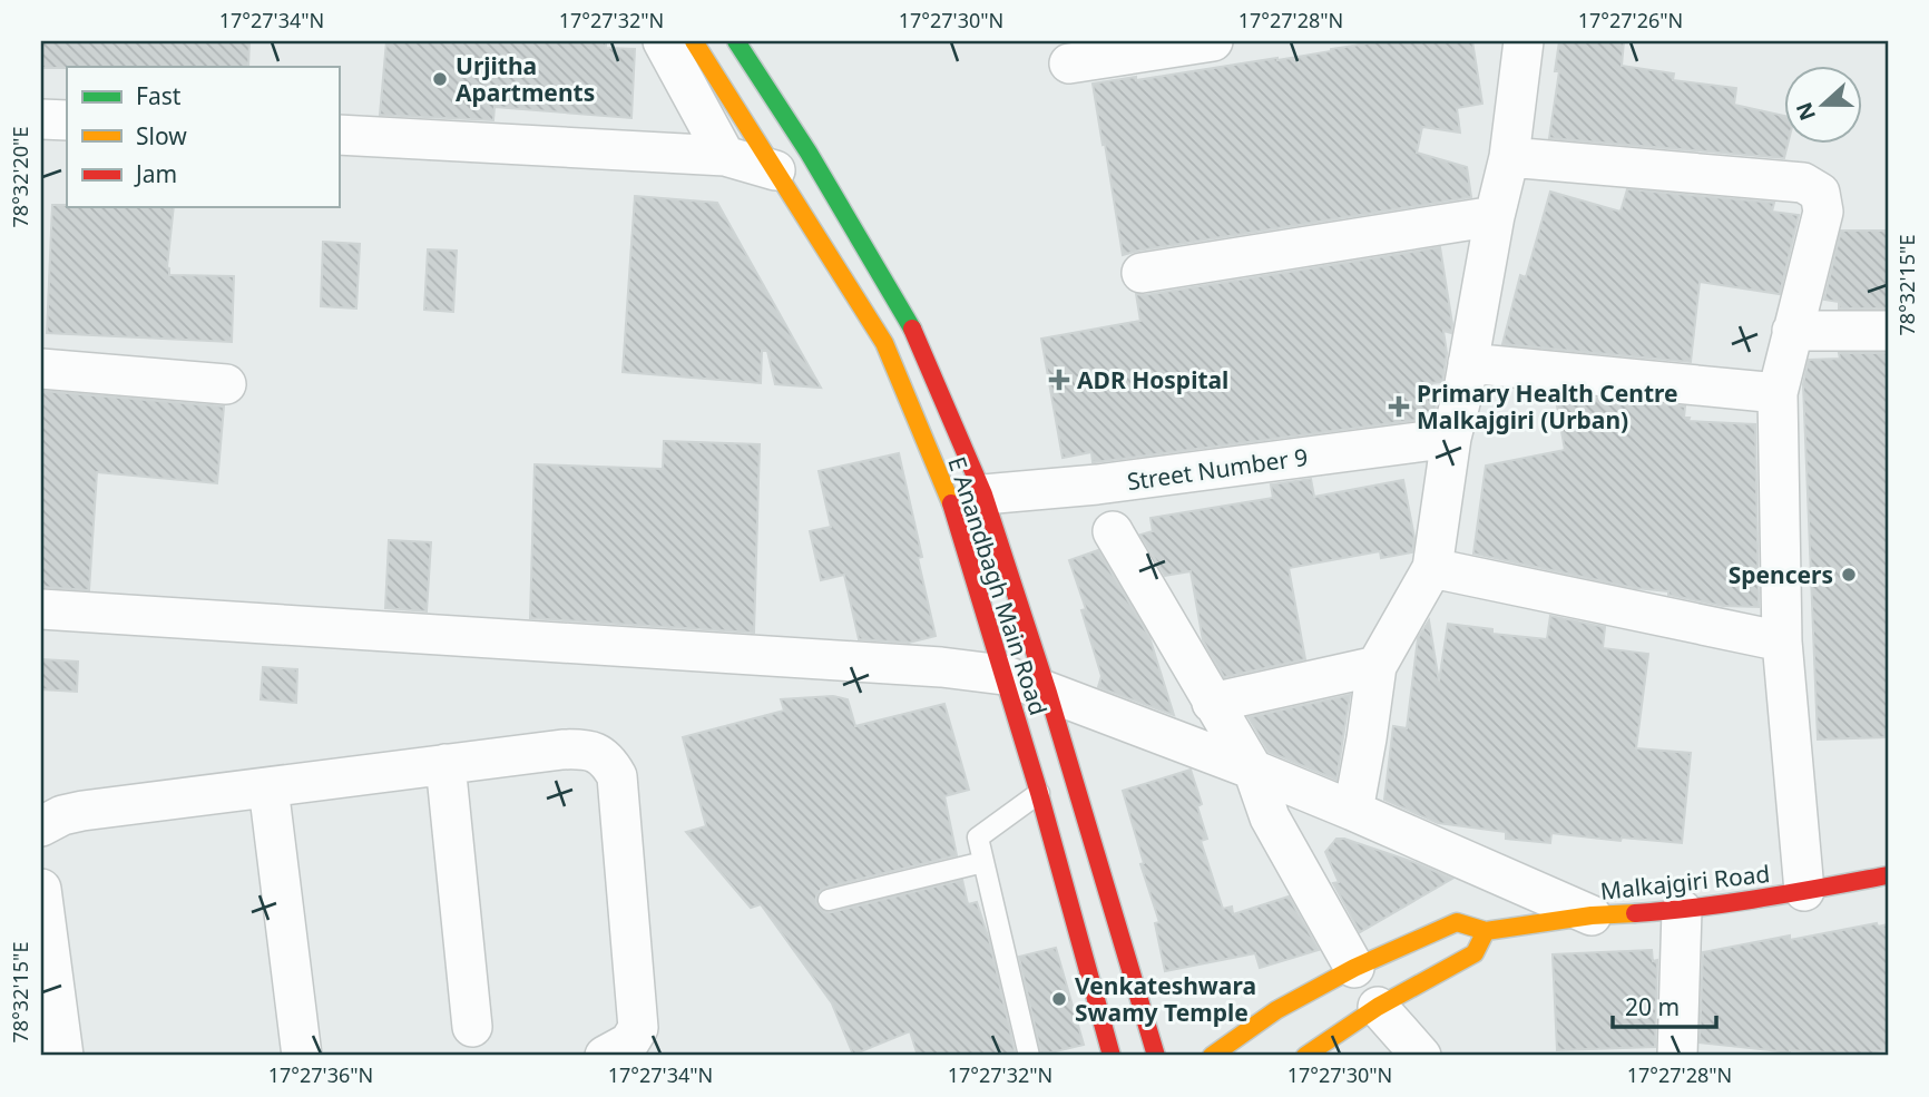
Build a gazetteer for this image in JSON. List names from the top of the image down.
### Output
{
  "streets": {
    "street": ["Street Number 9", "E Anandbagh Main Road", "Malkajgiri Road"]
  },
  "crossings": [
    ["Street Number 9", "E Anandbagh Main Road"]
  ],
  "places": {
    "other": ["Urjitha Apartments", "Spencers", "Venkateshwara Swamy Temple"],
    "health": ["ADR Hospital", "Primary Health Centre Malkajgiri (Urban)"]
  },
  "legend": ["Fast", "Slow", "Jam"],
  "scale_bar": "20 m",
  "north": "left",
  "coordinates": [
    "17°27'34\"N",
    "17°27'32\"N",
    "17°27'30\"N",
    "17°27'28\"N",
    "17°27'26\"N",
    "78°32'20\"E",
    "78°32'15\"E",
    "17°27'36\"N"
  ]
}
